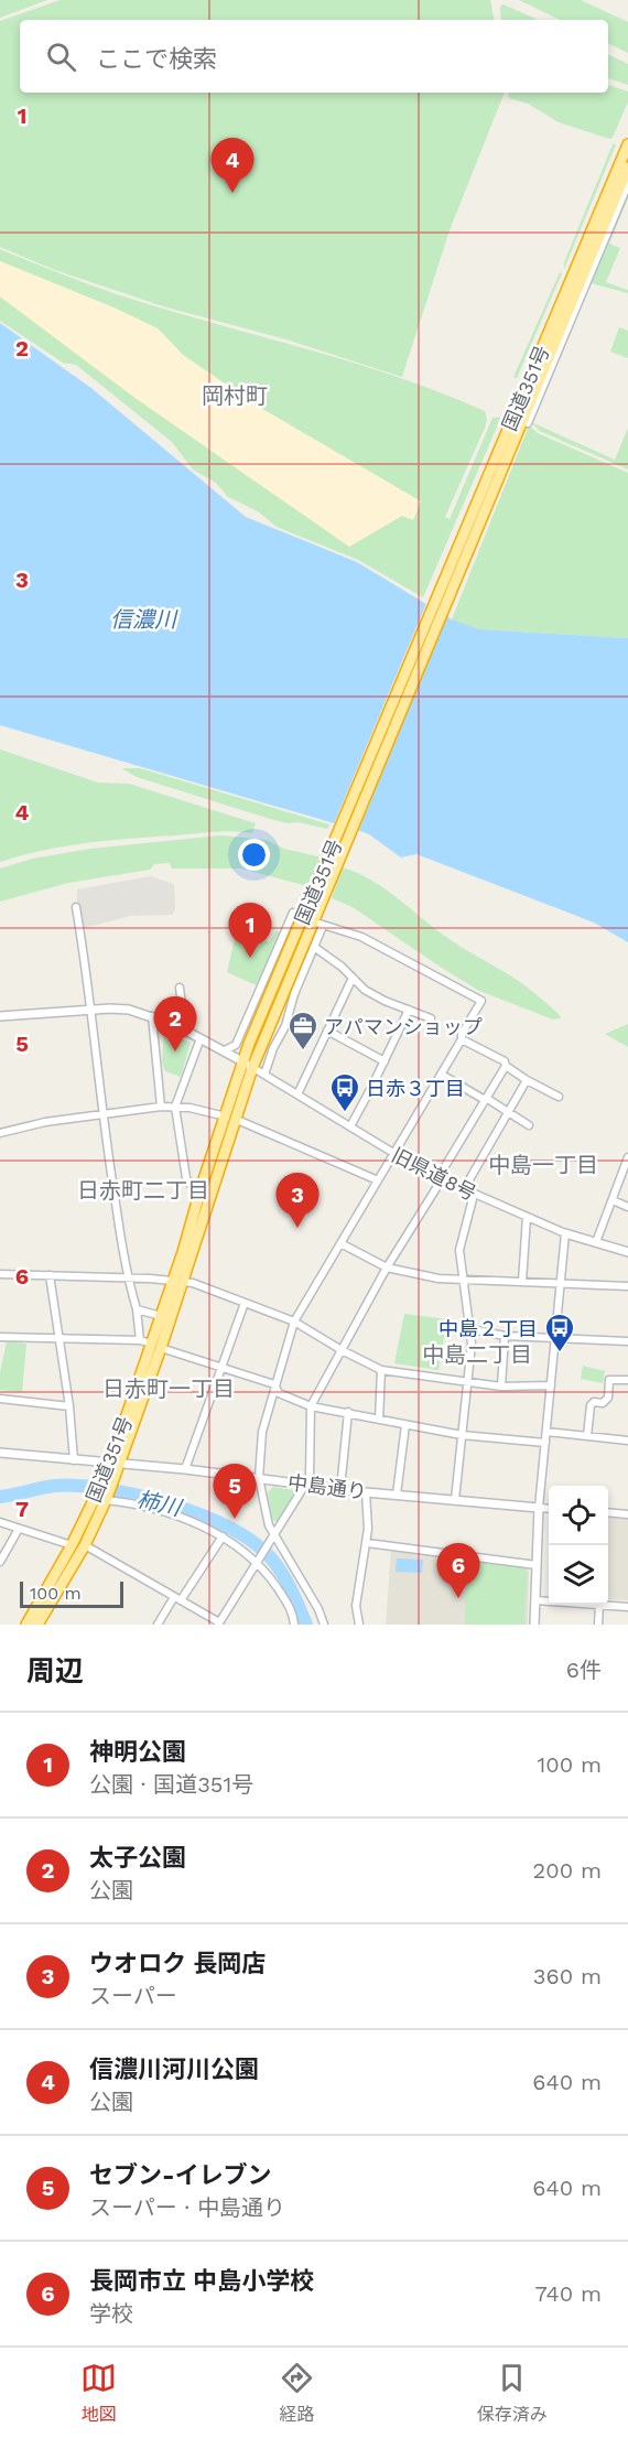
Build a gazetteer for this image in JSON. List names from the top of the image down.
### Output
{
  "streets": {
    "highway": ["国道351号"],
    "street": ["旧県道8号", "中島通り"]
  },
  "crossings": [
    ["国道351号", "旧県道8号"],
    ["国道351号", "中島通り"]
  ],
  "districts": [
    "岡村町",
    "中島一丁目",
    "日赤町二丁目",
    "中島二丁目",
    "日赤町一丁目"
  ],
  "water": ["信濃川", "柿川"],
  "places": {
    "office": ["アパマンショップ"],
    "bus stop": ["日赤３丁目", "中島２丁目"]
  },
  "scale_bar": "100 m",
  "page": {
    "search": "ここで検索",
    "pins": [
      "4",
      "1",
      "2",
      "3",
      "5",
      "6"
    ],
    "scale": "100 m",
    "heading": ["周辺", "6件"],
    "list": [
      {
        "mark": "1",
        "name": "神明公園",
        "note": "公園 · 国道351号",
        "value": "100 m"
      },
      {
        "mark": "2",
        "name": "太子公園",
        "note": "公園",
        "value": "200 m"
      },
      {
        "mark": "3",
        "name": "ウオロク 長岡店",
        "note": "スーパー",
        "value": "360 m"
      },
      {
        "mark": "4",
        "name": "信濃川河川公園",
        "note": "公園",
        "value": "640 m"
      },
      {
        "mark": "5",
        "name": "セブン-イレブン",
        "note": "スーパー · 中島通り",
        "value": "640 m"
      },
      {
        "mark": "6",
        "name": "長岡市立 中島小学校",
        "note": "学校",
        "value": "740 m"
      }
    ],
    "nav": ["地図", "経路", "保存済み"]
  },
  "grid": {
    "rows": [
      "1",
      "2",
      "3",
      "4",
      "5",
      "6",
      "7"
    ]
  }
}
